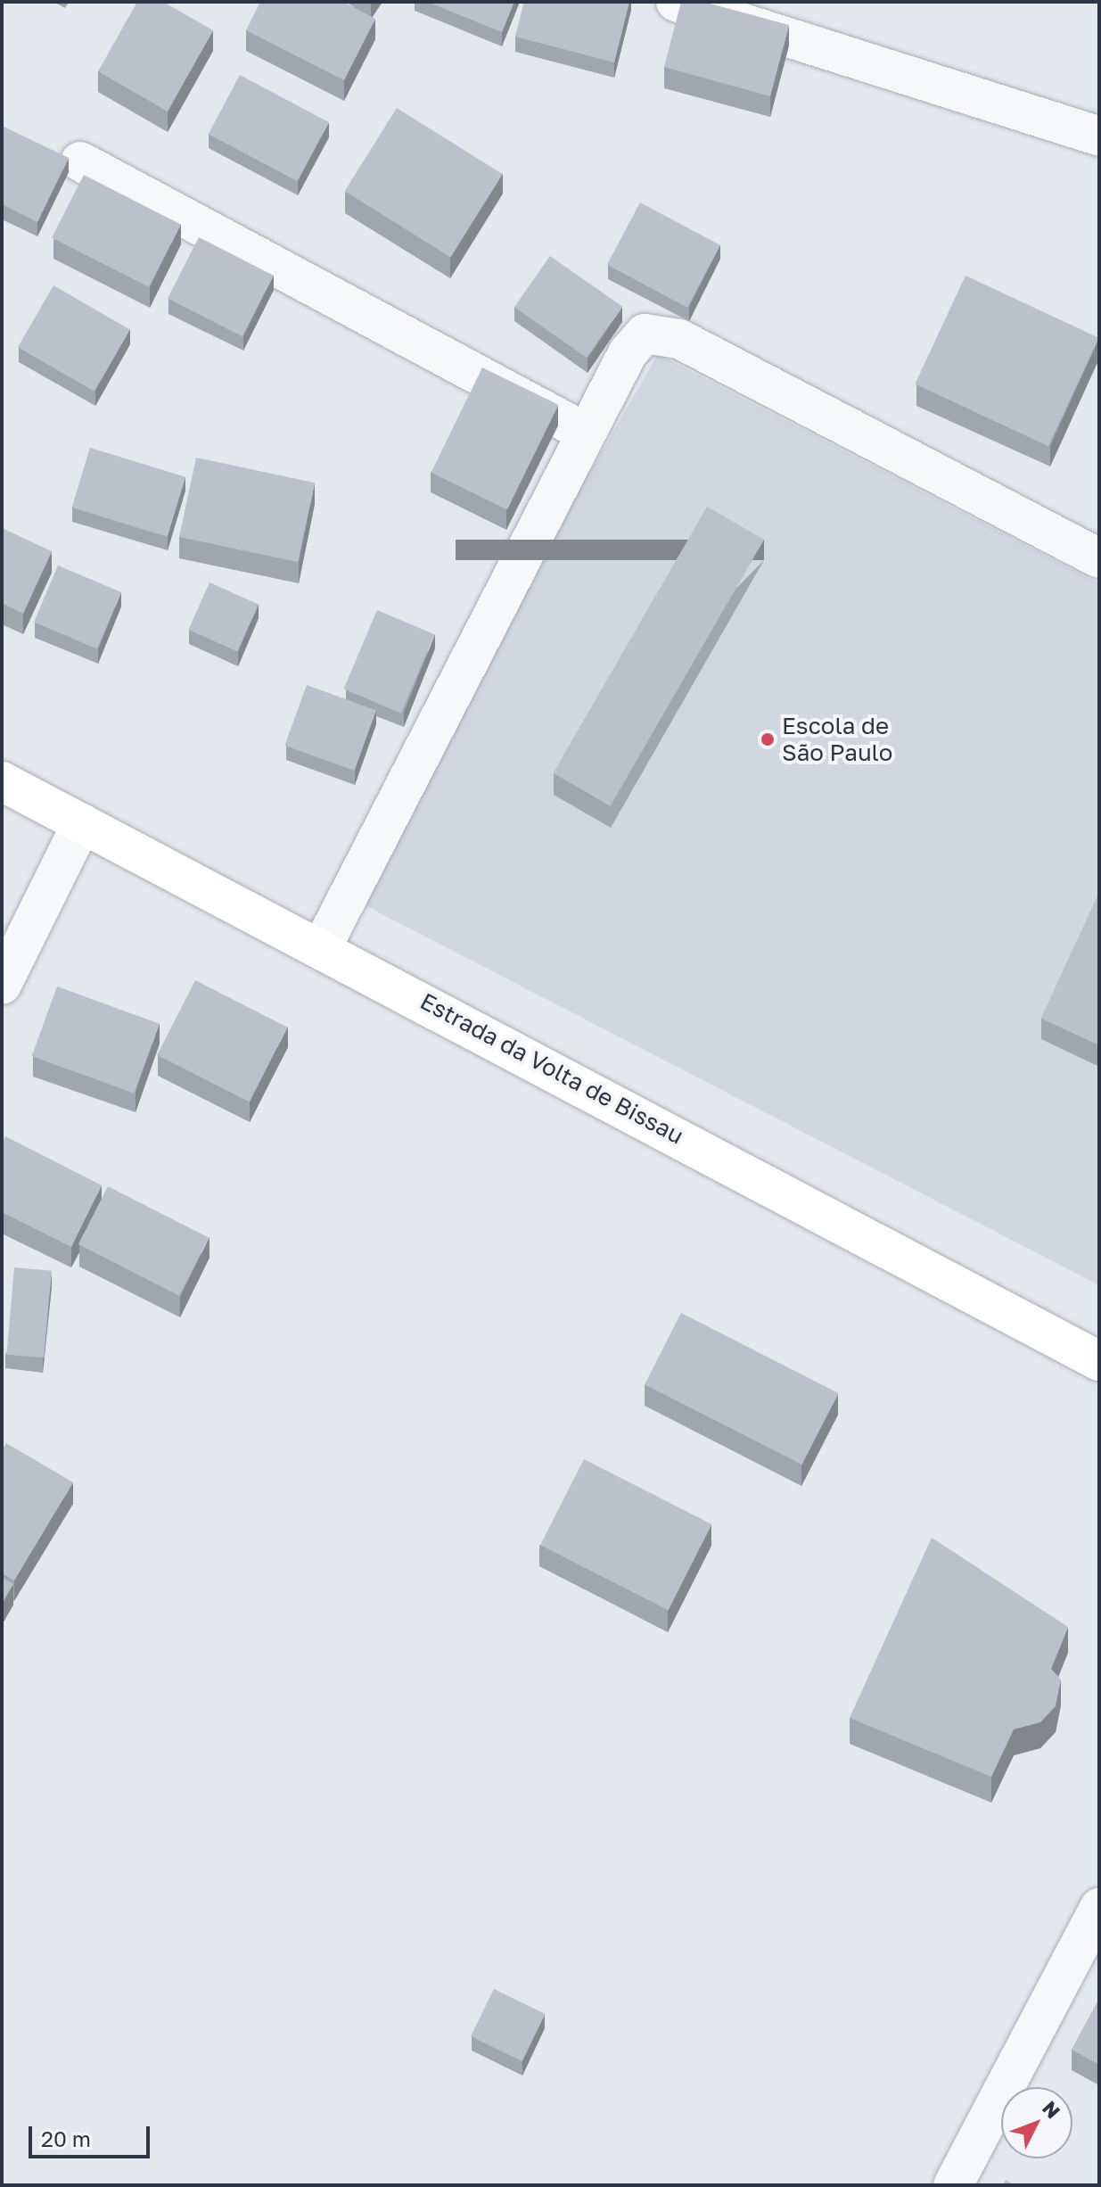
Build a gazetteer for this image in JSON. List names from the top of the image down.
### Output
{
  "streets": {
    "main road": ["Estrada da Volta de Bissau"]
  },
  "places": ["Escola de São Paulo"],
  "scale_bar": "20 m",
  "north": "top right"
}
